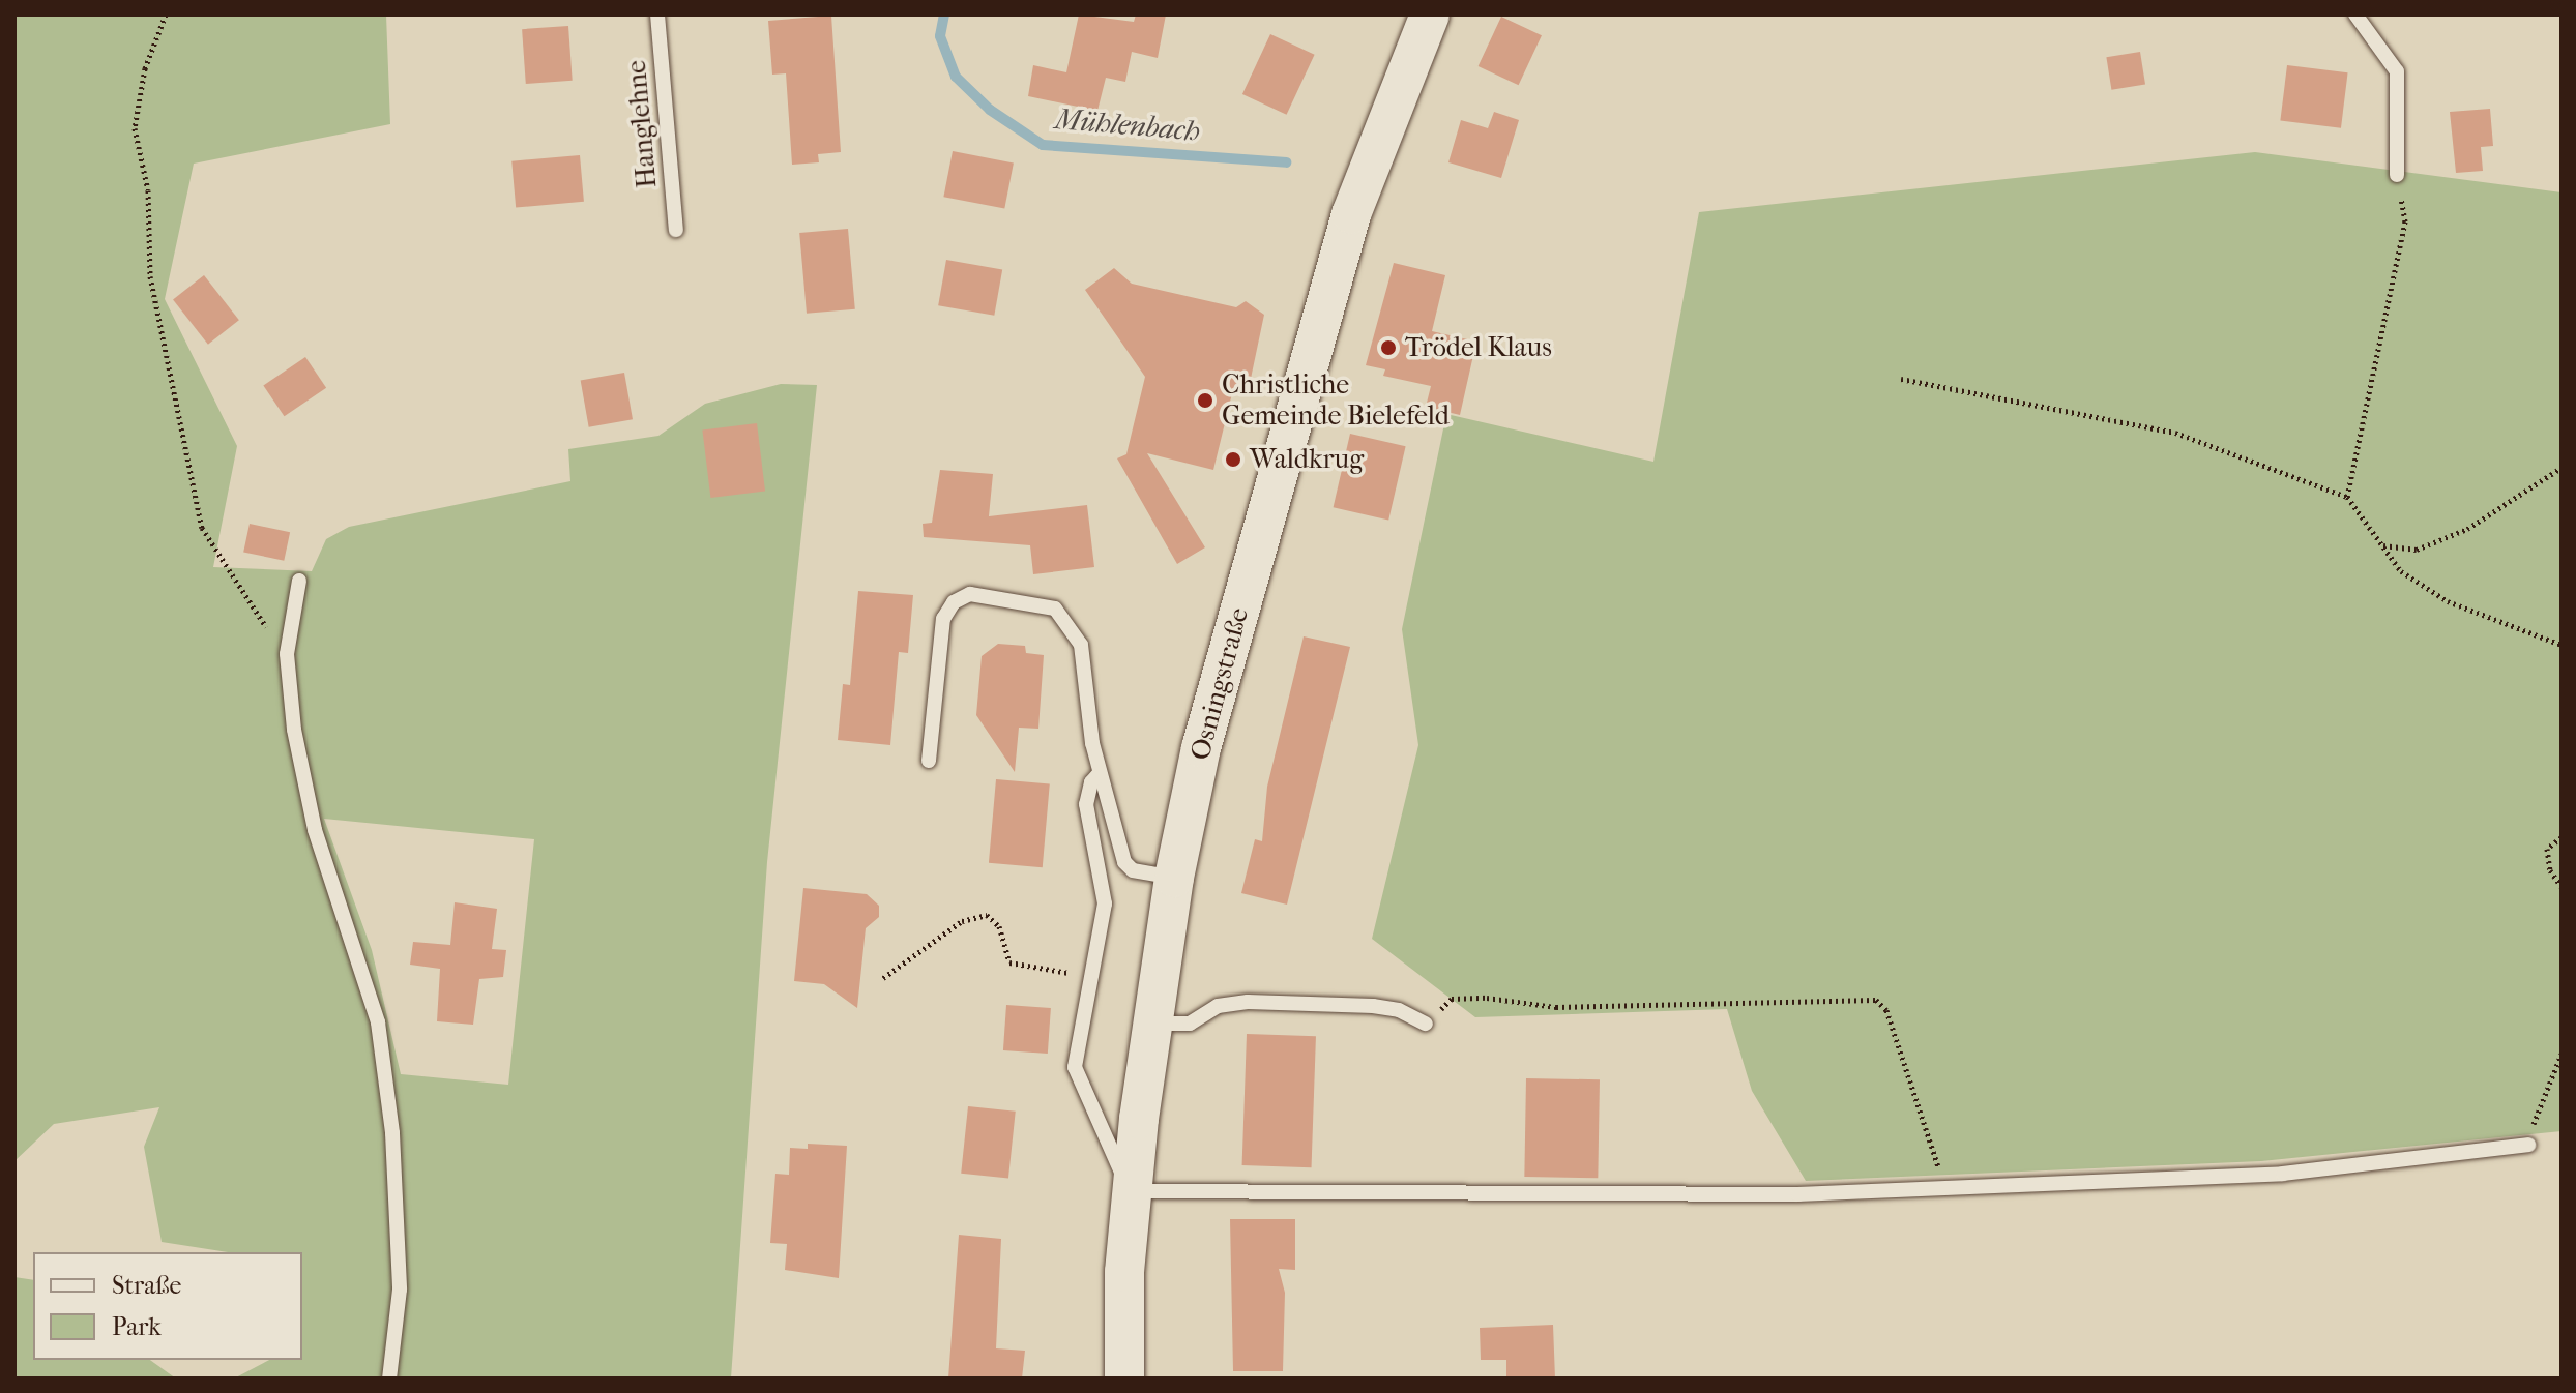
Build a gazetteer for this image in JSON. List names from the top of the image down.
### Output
{
  "streets": {
    "main road": ["Osningstraße"],
    "lane": ["Hanglehne"]
  },
  "water": ["Mühlenbach"],
  "places": ["Trödel Klaus", "Christliche Gemeinde Bielefeld", "Waldkrug"],
  "legend": ["Straße", "Park"]
}
